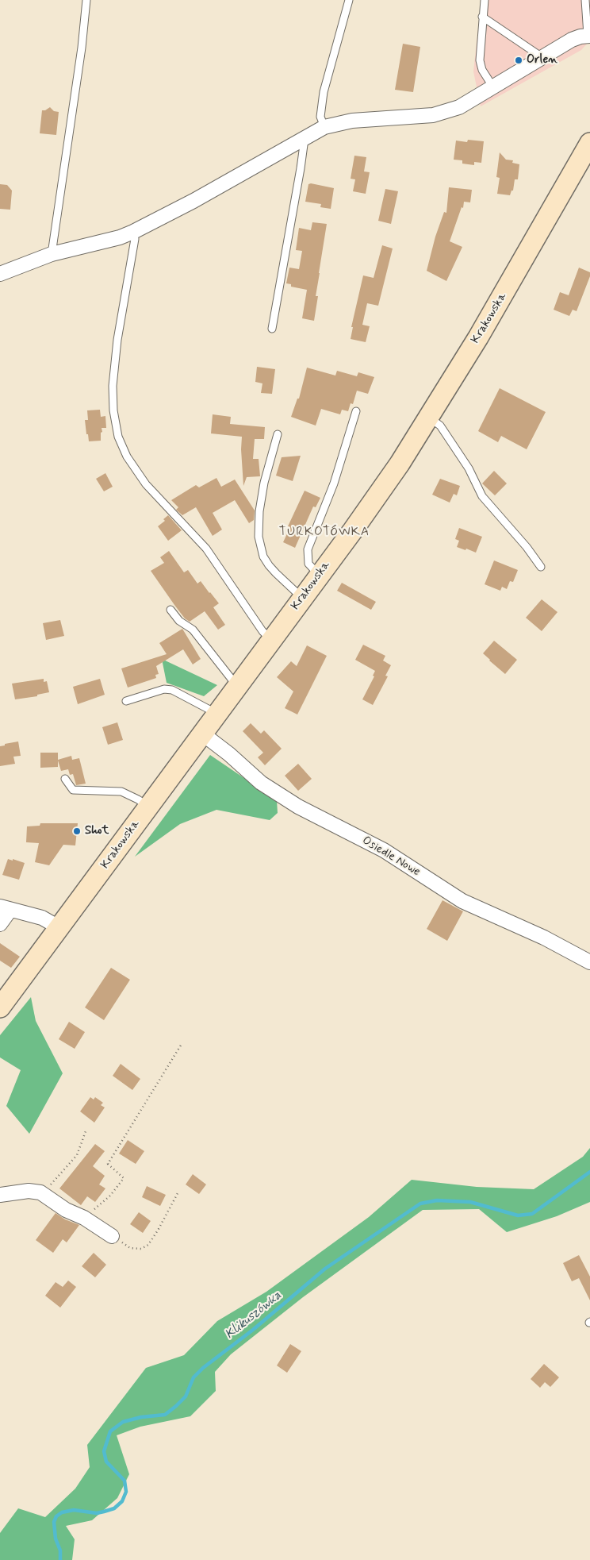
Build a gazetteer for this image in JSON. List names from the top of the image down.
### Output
{
  "streets": {
    "main road": ["Krakowska"],
    "street": ["Osiedle Nowe"]
  },
  "crossings": [
    ["Krakowska", "Osiedle Nowe"]
  ],
  "districts": ["TURKOTÓWKA"],
  "water": ["Klikuszówka"],
  "places": ["Orlen", "Shot"]
}
